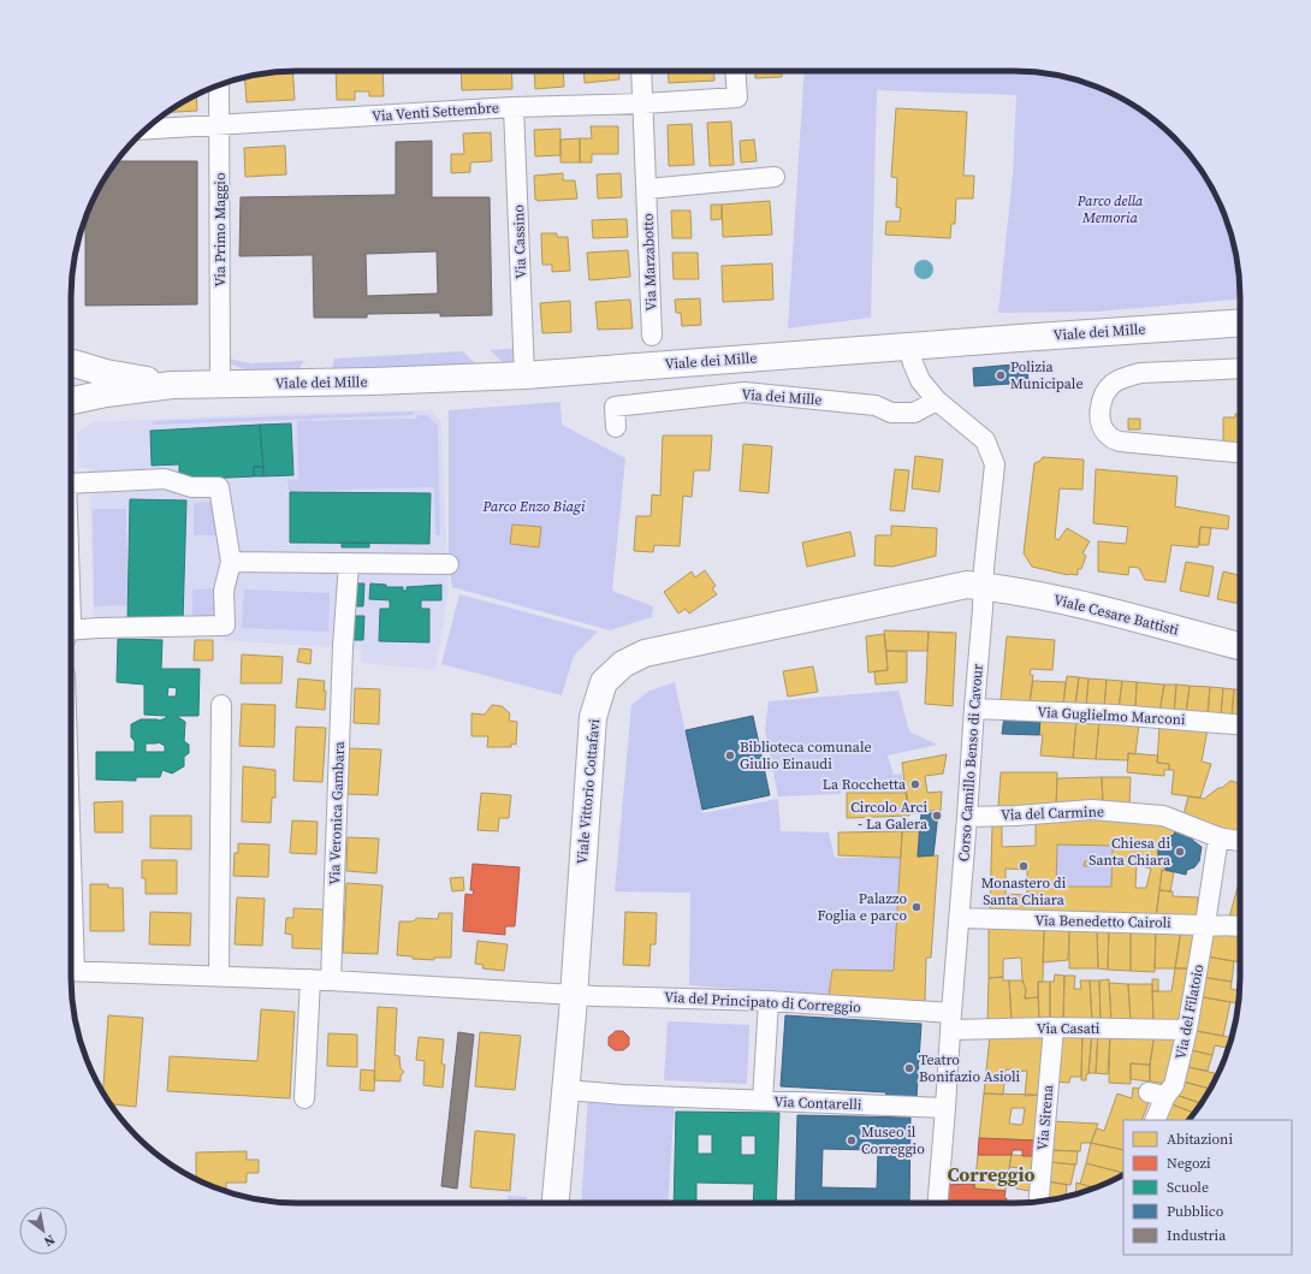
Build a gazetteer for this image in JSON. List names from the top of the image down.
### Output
{
  "streets": {
    "main road": ["Viale dei Mille", "Viale Cesare Battisti", "Viale Vittorio Cottafavi"],
    "street": [
      "Via Venti Settembre",
      "Via Primo Maggio",
      "Via Cassino",
      "Via Marzabotto",
      "Via dei Mille",
      "Via Guglielmo Marconi",
      "Corso Camillo Benso di Cavour",
      "Via Veronica Gambara",
      "Via del Carmine",
      "Via Benedetto Cairoli",
      "Via del Principato di Correggio",
      "Via del Filatoio",
      "Via Casati",
      "Via Contarelli",
      "Via Sirena"
    ]
  },
  "crossings": [
    ["Via Venti Settembre", "Via Primo Maggio"],
    ["Via Venti Settembre", "Via Cassino"],
    ["Via Venti Settembre", "Via Marzabotto"],
    ["Via Primo Maggio", "Viale dei Mille"],
    ["Via Cassino", "Viale dei Mille"],
    ["Viale dei Mille", "Corso Camillo Benso di Cavour"],
    ["Via dei Mille", "Corso Camillo Benso di Cavour"],
    ["Viale Cesare Battisti", "Corso Camillo Benso di Cavour"],
    ["Viale Cesare Battisti", "Viale Vittorio Cottafavi"],
    ["Via Guglielmo Marconi", "Corso Camillo Benso di Cavour"],
    ["Corso Camillo Benso di Cavour", "Viale Vittorio Cottafavi"],
    ["Corso Camillo Benso di Cavour", "Via del Carmine"],
    ["Corso Camillo Benso di Cavour", "Via Benedetto Cairoli"],
    ["Corso Camillo Benso di Cavour", "Via del Principato di Correggio"],
    ["Corso Camillo Benso di Cavour", "Via Casati"],
    ["Corso Camillo Benso di Cavour", "Via Contarelli"],
    ["Viale Vittorio Cottafavi", "Via del Principato di Correggio"],
    ["Via del Carmine", "Via del Filatoio"],
    ["Via Benedetto Cairoli", "Via del Filatoio"],
    ["Via del Principato di Correggio", "Via Casati"],
    ["Via del Principato di Correggio", "Via Contarelli"],
    ["Via del Filatoio", "Via Casati"],
    ["Via Casati", "Via Sirena"]
  ],
  "districts": ["Correggio"],
  "parks": ["Parco della Memoria", "Parco Enzo Biagi"],
  "places": [
    "Polizia Municipale",
    "Biblioteca comunale Giulio Einaudi",
    "La Rocchetta",
    "Circolo Arci - La Galera",
    "Chiesa di Santa Chiara",
    "Monastero di Santa Chiara",
    "Palazzo Foglia e parco",
    "Teatro Bonifazio Asioli",
    "Museo il Correggio"
  ],
  "legend": [
    "Abitazioni",
    "Negozi",
    "Scuole",
    "Pubblico",
    "Industria"
  ],
  "north": "bottom right"
}
